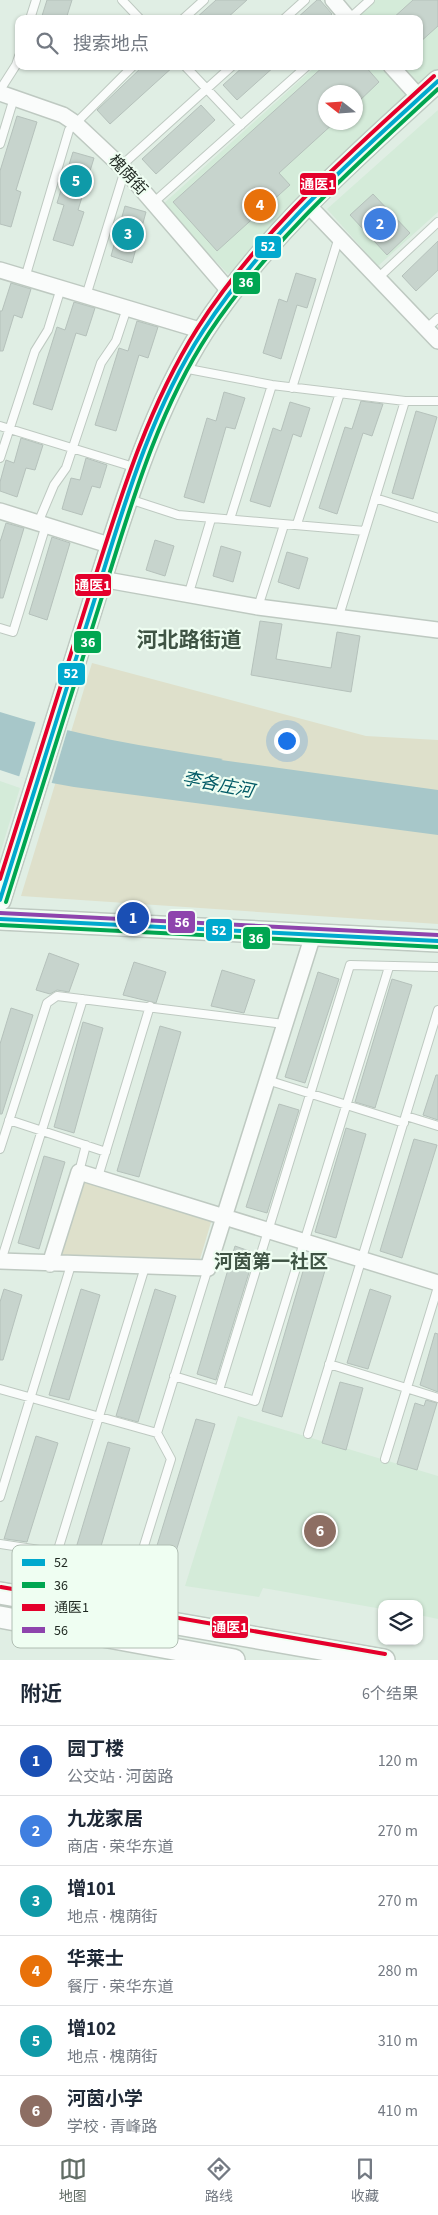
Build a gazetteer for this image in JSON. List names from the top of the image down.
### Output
{
  "streets": {
    "street": ["槐荫街"]
  },
  "districts": ["河北路街道", "河茵第一社区"],
  "water": ["李各庄河"],
  "lines": [
    "transit line 通医1",
    "transit line 52",
    "transit line 36",
    "transit line 56"
  ],
  "legend": [
    "52",
    "36",
    "通医1",
    "56"
  ],
  "north": "left",
  "page": {
    "search": "搜索地点",
    "pins": [
      "5",
      "4",
      "2",
      "3",
      "1",
      "6"
    ],
    "heading": ["附近", "6个结果"],
    "list": [
      {
        "mark": "1",
        "name": "园丁楼",
        "note": "公交站 · 河茵路",
        "value": "120 m"
      },
      {
        "mark": "2",
        "name": "九龙家居",
        "note": "商店 · 荣华东道",
        "value": "270 m"
      },
      {
        "mark": "3",
        "name": "增101",
        "note": "地点 · 槐荫街",
        "value": "270 m"
      },
      {
        "mark": "4",
        "name": "华莱士",
        "note": "餐厅 · 荣华东道",
        "value": "280 m"
      },
      {
        "mark": "5",
        "name": "增102",
        "note": "地点 · 槐荫街",
        "value": "310 m"
      },
      {
        "mark": "6",
        "name": "河茵小学",
        "note": "学校 · 青峰路",
        "value": "410 m"
      }
    ],
    "nav": ["地图", "路线", "收藏"]
  }
}
